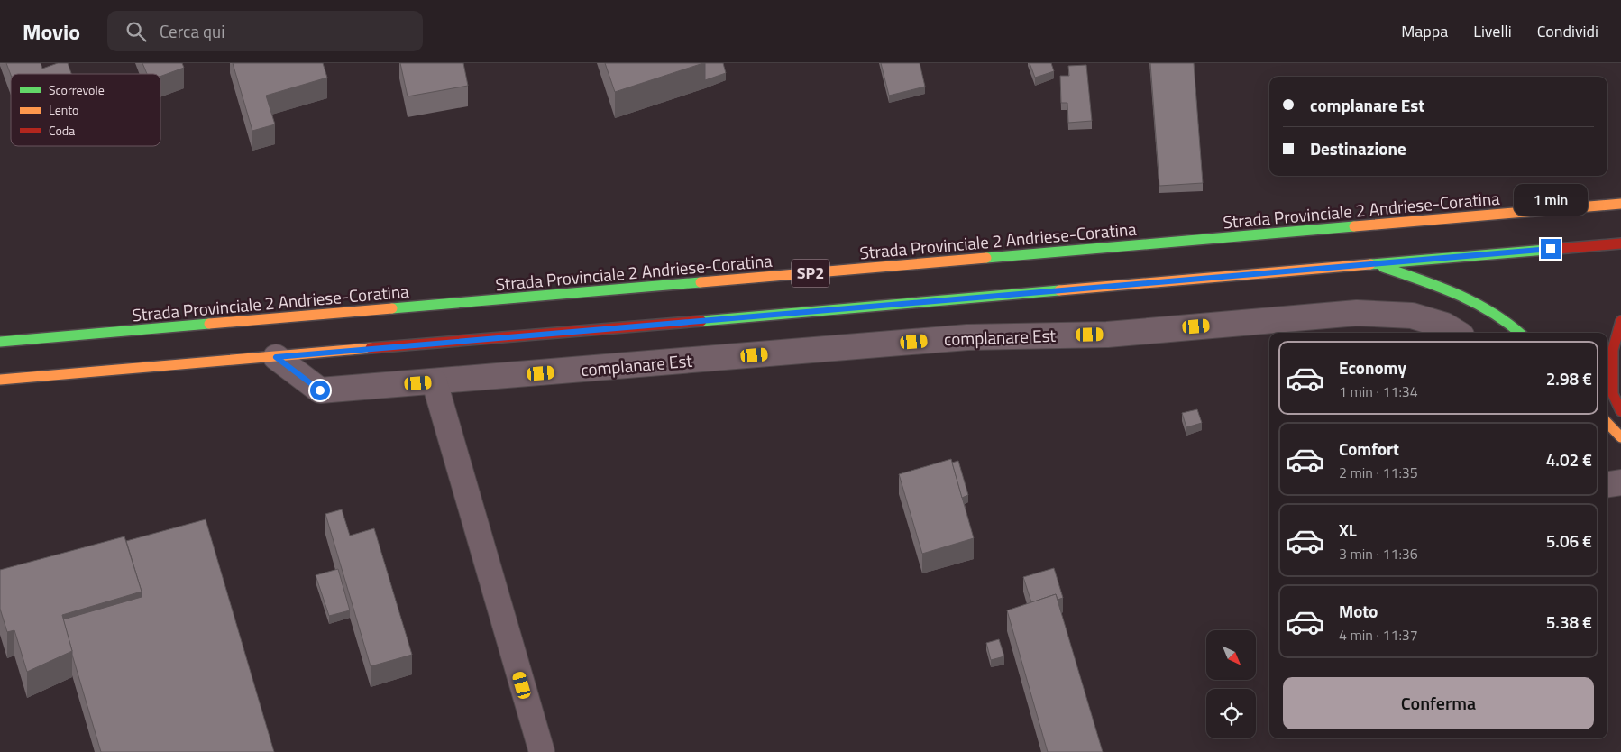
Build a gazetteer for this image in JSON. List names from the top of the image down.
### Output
{
  "streets": {
    "highway": ["Strada Provinciale 2 Andriese-Coratina", "SP2"],
    "street": ["complanare Est"]
  },
  "crossings": [
    ["SP2", "complanare Est"]
  ],
  "legend": ["Scorrevole", "Lento", "Coda"],
  "north": "bottom right",
  "page": {
    "header": "Movio",
    "search": "Cerca qui",
    "nav": ["Mappa", "Livelli", "Condividi"],
    "banner": ["complanare Est", "Destinazione"],
    "bubble": "1 min",
    "list": [
      {
        "name": "Economy",
        "note": "1 min · 11:34",
        "value": "2.98 €"
      },
      {
        "name": "Comfort",
        "note": "2 min · 11:35",
        "value": "4.02 €"
      },
      {
        "name": "XL",
        "note": "3 min · 11:36",
        "value": "5.06 €"
      },
      {
        "name": "Moto",
        "note": "4 min · 11:37",
        "value": "5.38 €"
      }
    ],
    "buttons": "Conferma"
  }
}
